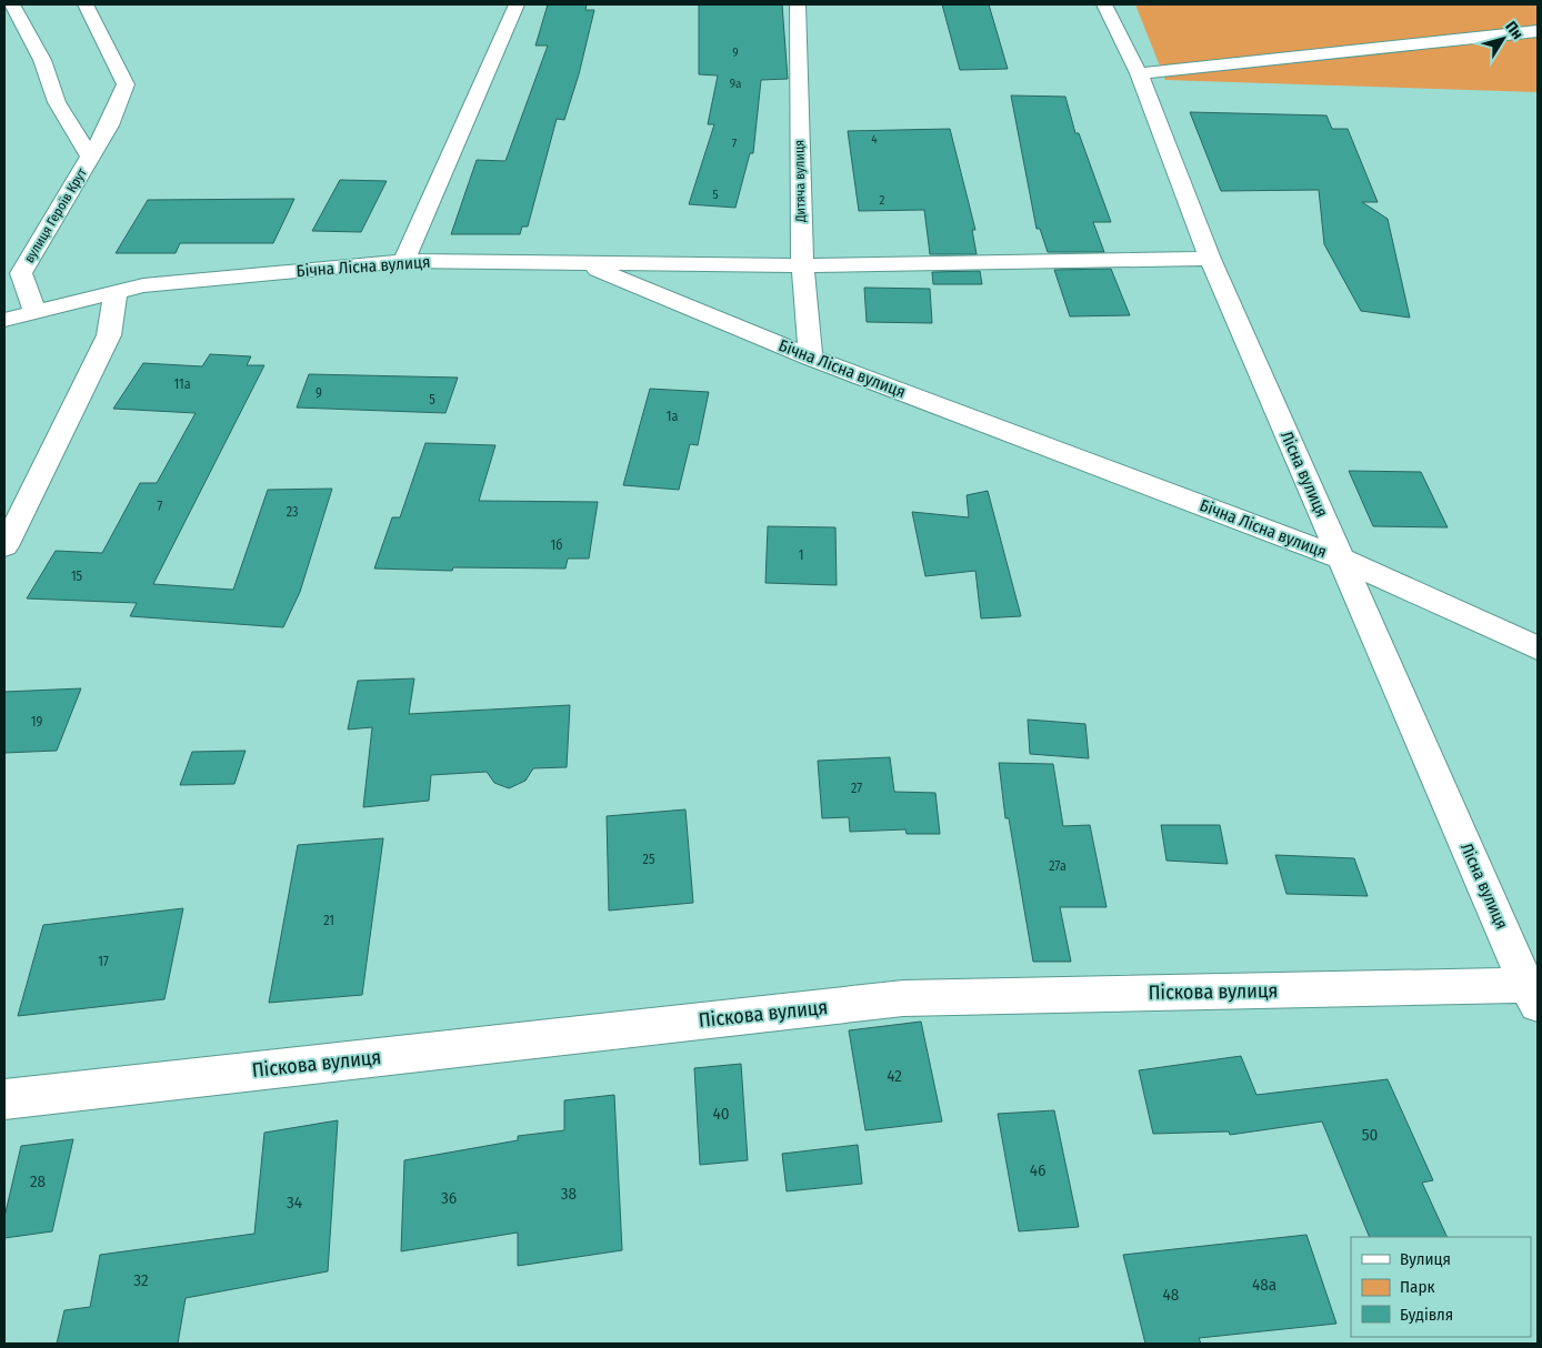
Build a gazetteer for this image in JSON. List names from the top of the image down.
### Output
{
  "streets": {
    "street": [
      "Дитяча вулиця",
      "вулиця Героїв Крут",
      "Бічна Лісна вулиця",
      "Лісна вулиця",
      "Піскова вулиця"
    ]
  },
  "crossings": [
    ["Дитяча вулиця", "Бічна Лісна вулиця"],
    ["вулиця Героїв Крут", "Бічна Лісна вулиця"],
    ["Бічна Лісна вулиця", "Лісна вулиця"],
    ["Лісна вулиця", "Піскова вулиця"]
  ],
  "house_numbers": [
    "9",
    "9а",
    "4",
    "7",
    "5",
    "2",
    "11а",
    "9",
    "5",
    "1а",
    "7",
    "23",
    "1б",
    "1",
    "15",
    "19",
    "27",
    "25",
    "27а",
    "21",
    "17",
    "42",
    "40",
    "50",
    "46",
    "28",
    "38",
    "36",
    "34",
    "32",
    "48а",
    "48"
  ],
  "legend": ["Вулиця", "Парк", "Будівля"],
  "north": "top right"
}
